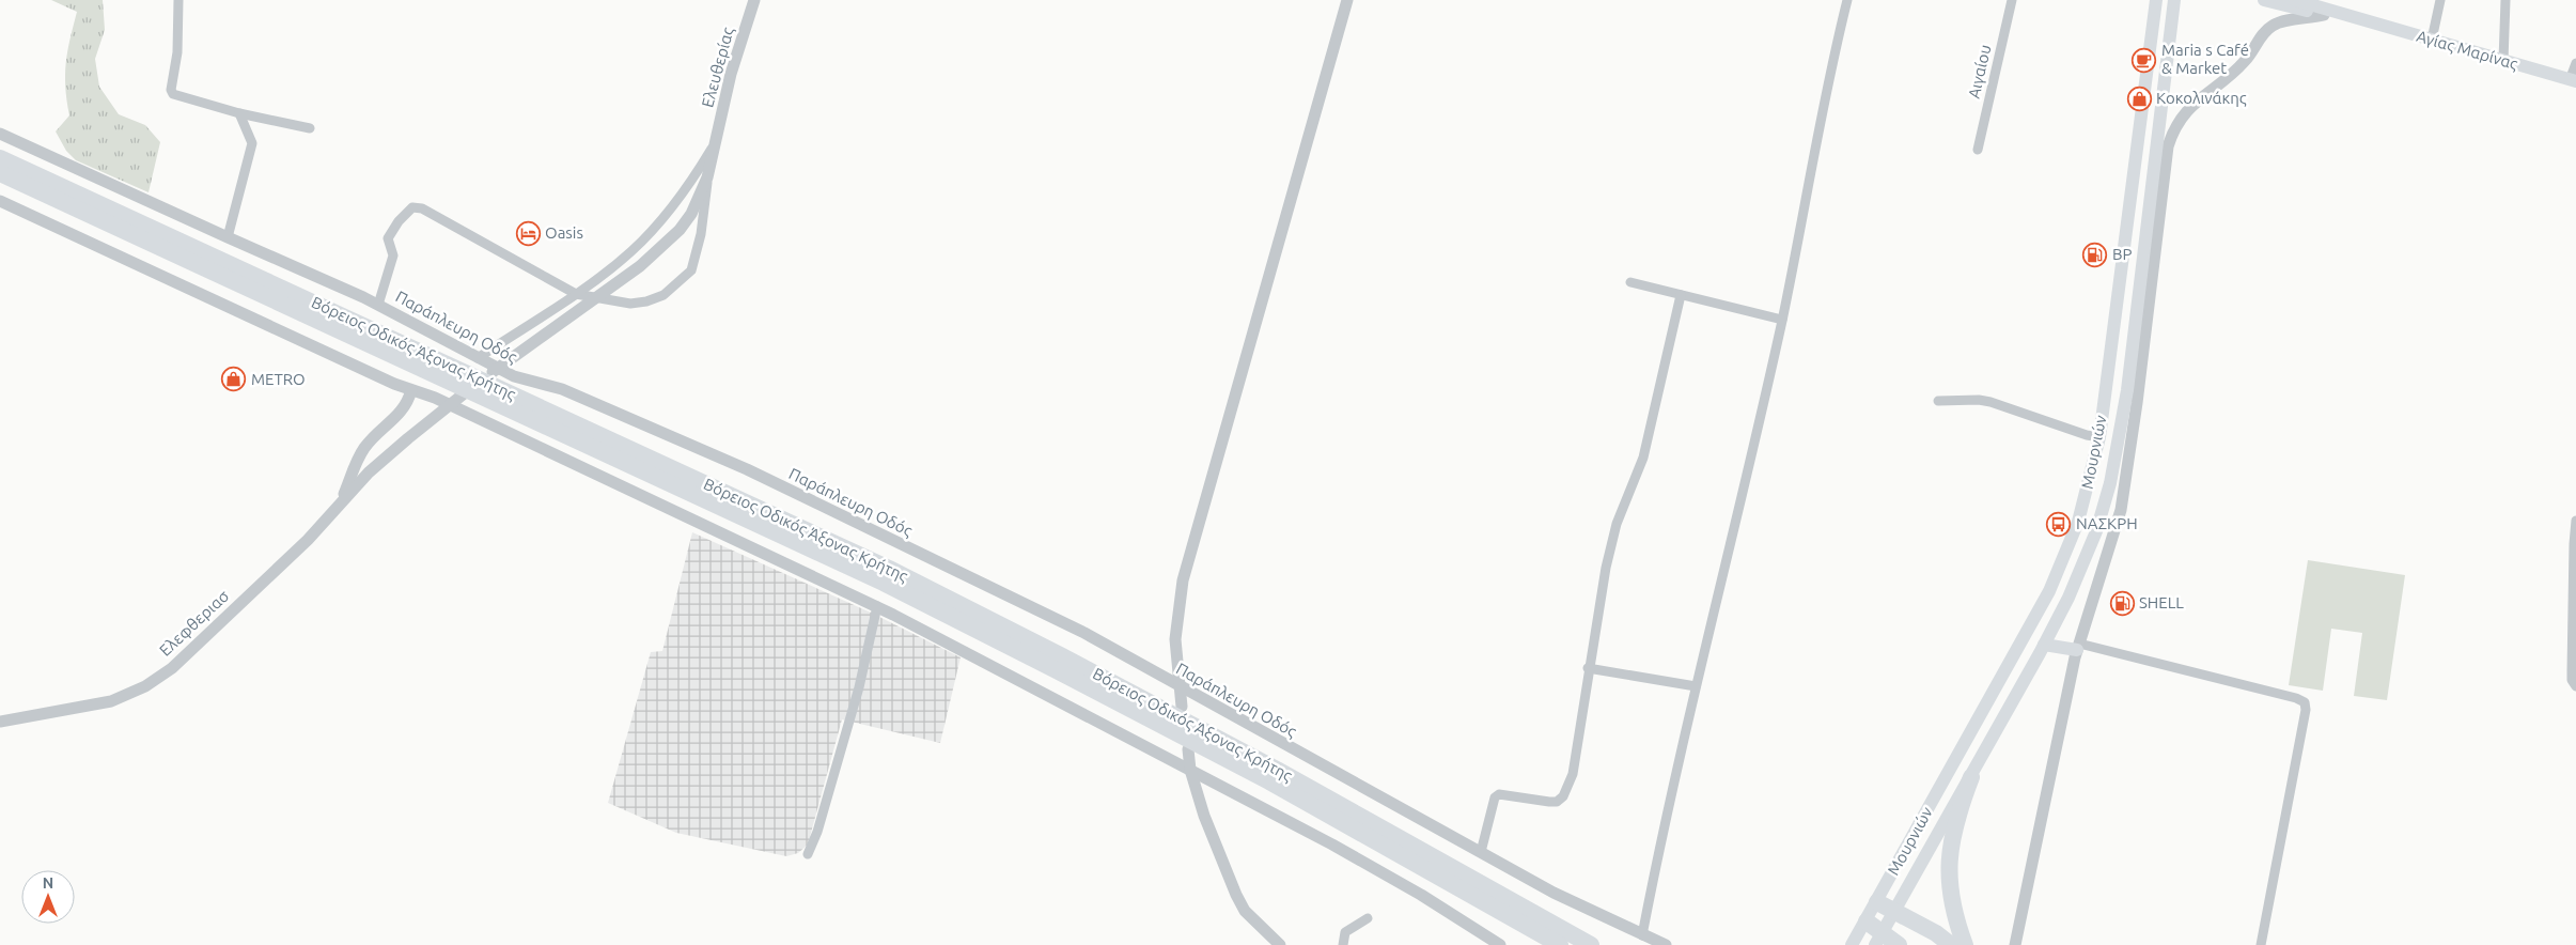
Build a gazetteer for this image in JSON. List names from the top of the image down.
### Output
{
  "streets": {
    "highway": ["Βόρειος Οδικός Άξονας Κρήτης"],
    "main road": ["Αγίας Μαρίνας", "Μουρνιών"],
    "street": [
      "Ελευθερίας",
      "Αιγαίου",
      "Παράπλευρη Οδός",
      "Ελεφθεριασ"
    ]
  },
  "crossings": [
    ["Ελευθερίας", "Ελεφθεριασ"]
  ],
  "places": {
    "cafe": ["Maria s Café & Market"],
    "shop": ["Κοκολινάκης", "METRO"],
    "hotel": ["Oasis"],
    "fuel station": ["BP", "SHELL"],
    "bus stop": ["ΝΑΣΚΡΗ"]
  },
  "north": "top"
}
